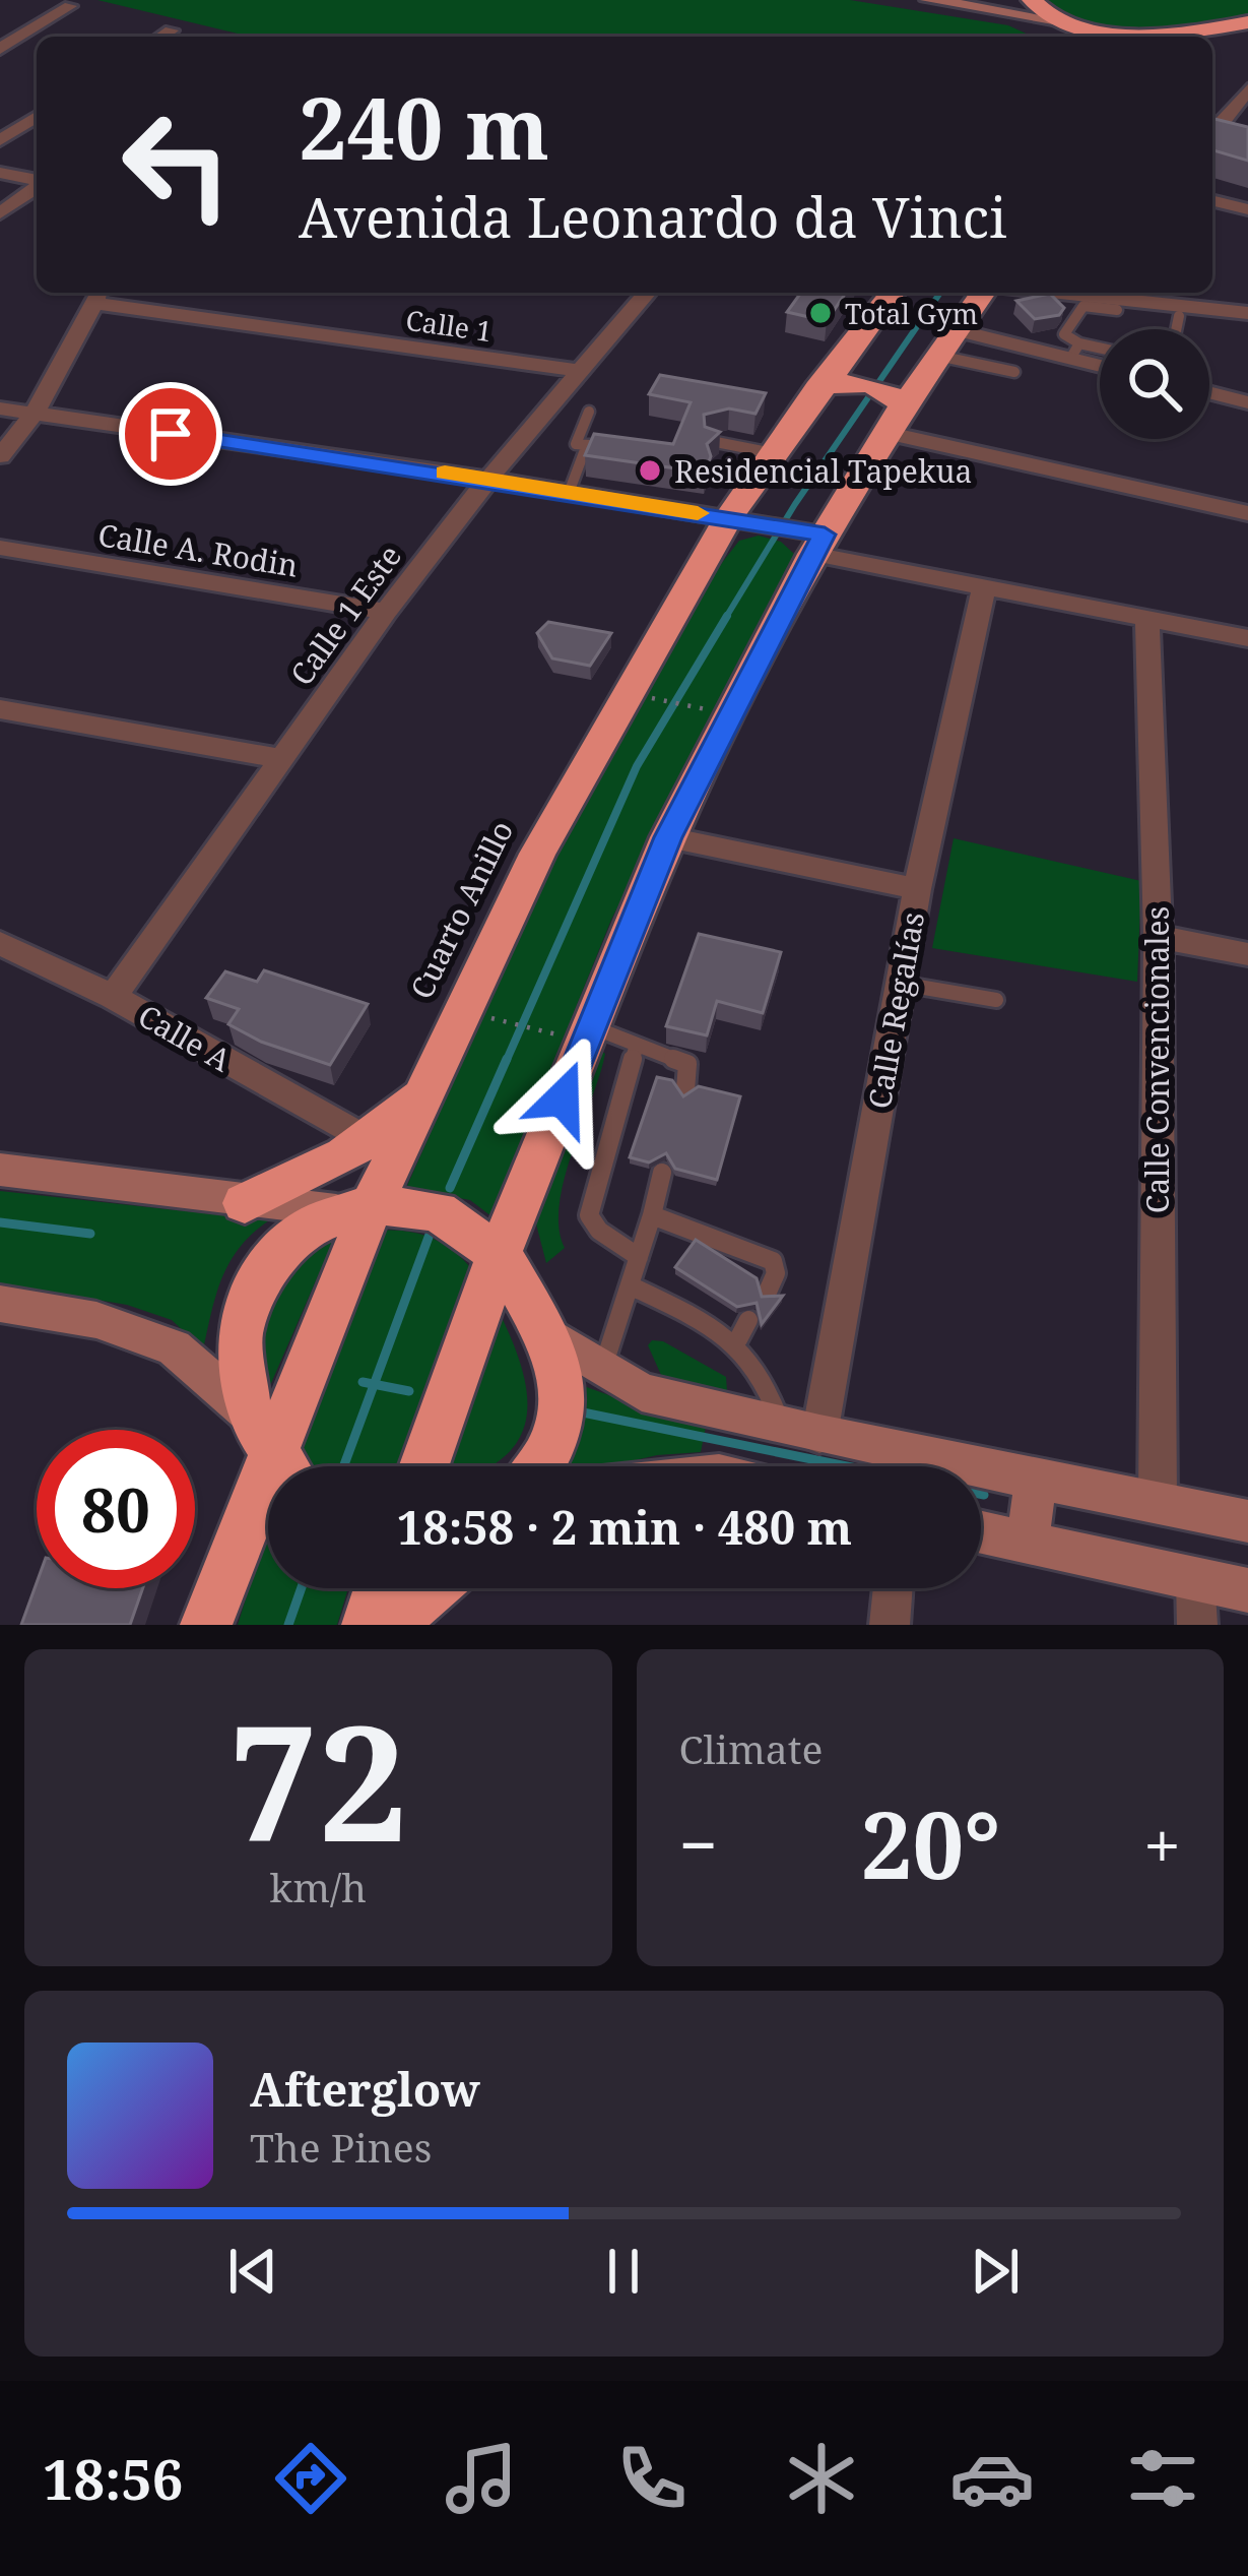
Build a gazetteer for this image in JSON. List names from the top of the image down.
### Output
{
  "streets": {
    "highway": ["Cuarto Anillo"],
    "street": [
      "Calle 1",
      "Calle A. Rodin",
      "Calle 1 Este",
      "Calle Regalías",
      "Calle A",
      "Calle Convencionales"
    ]
  },
  "crossings": [
    ["Calle 1", "Calle 1 Este"],
    ["Calle A. Rodin", "Calle 1 Este"],
    ["Calle 1 Este", "Calle A"]
  ],
  "places": ["Total Gym", "Residencial Tapekua"],
  "page": {
    "turn": ["240 m", "Avenida Leonardo da Vinci"],
    "limit": "80",
    "trip": "18:58 · 2 min · 480 m",
    "tile": [
      ["72", "km/h"],
      "Climate"
    ],
    "heat": ["−", "20°", "+"],
    "song": ["Afterglow", "The Pines"],
    "tabs": "18:56"
  }
}
